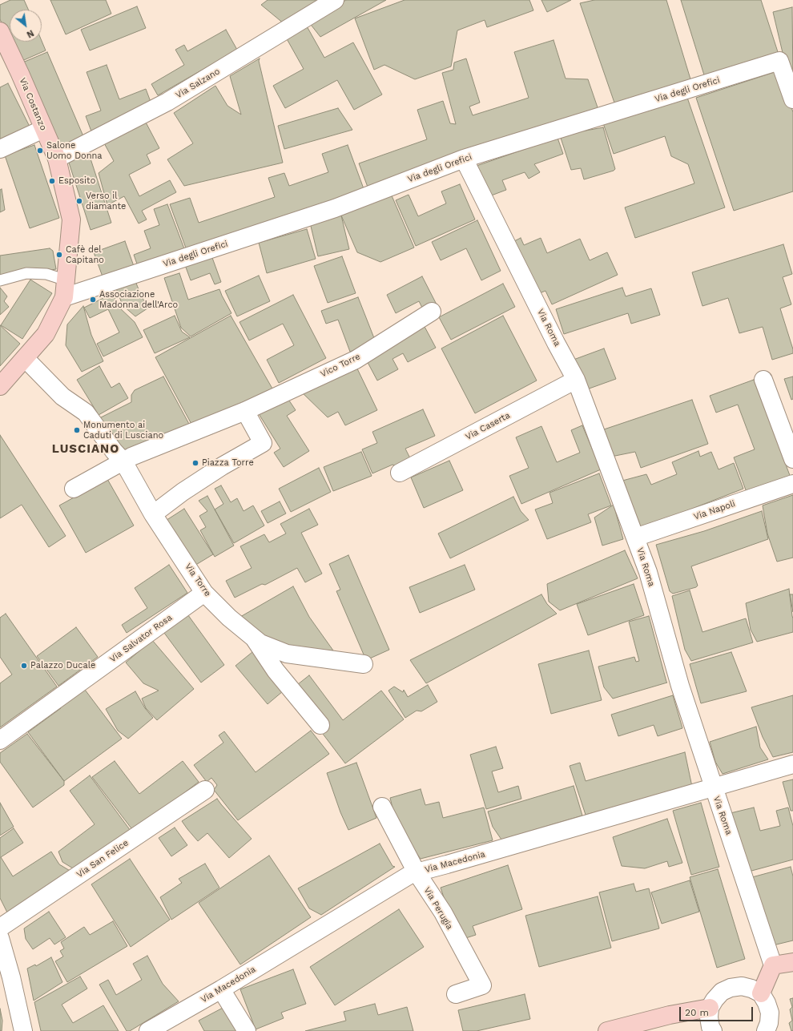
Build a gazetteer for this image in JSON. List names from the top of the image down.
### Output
{
  "streets": {
    "street": [
      "Via Salzano",
      "Via degli Orefici",
      "Via Costanzo",
      "Via Roma",
      "Vico Torre",
      "Via Caserta",
      "Via Napoli",
      "Via Torre",
      "Via Salvator Rosa",
      "Via San Felice",
      "Via Macedonia",
      "Via Perugia"
    ]
  },
  "crossings": [
    ["Via Salzano", "Via Costanzo"],
    ["Via degli Orefici", "Via Costanzo"],
    ["Via degli Orefici", "Via Roma"],
    ["Via Roma", "Via Caserta"],
    ["Via Roma", "Via Napoli"],
    ["Via Roma", "Via Macedonia"],
    ["Via Torre", "Via Salvator Rosa"],
    ["Via Macedonia", "Via Perugia"]
  ],
  "districts": ["LUSCIANO"],
  "places": [
    "Salone Uomo Donna",
    "Esposito",
    "Verso il diamante",
    "Cafè del Capitano",
    "Associazione Madonna dell'Arco",
    "Monumento ai Caduti di Lusciano",
    "Piazza Torre",
    "Palazzo Ducale"
  ],
  "scale_bar": "20 m",
  "north": "bottom right"
}
